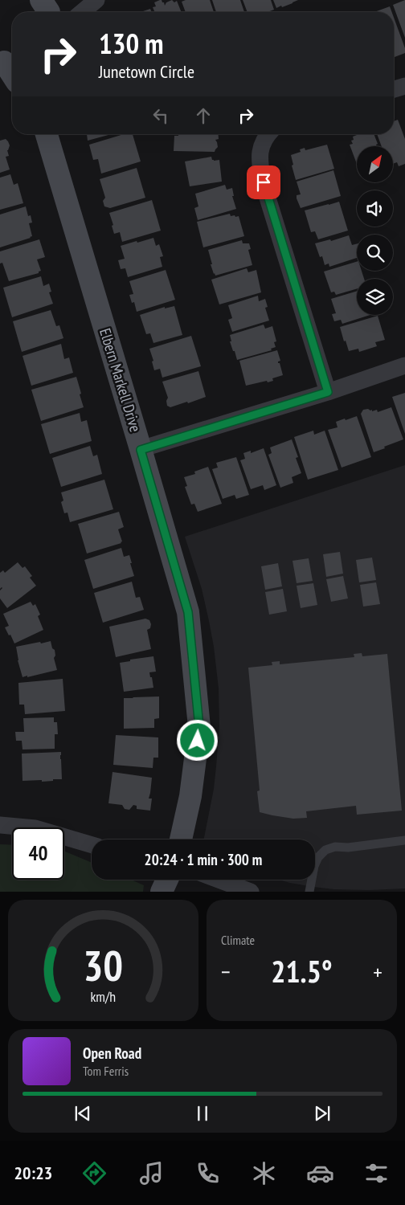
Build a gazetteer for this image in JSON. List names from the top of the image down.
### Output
{
  "streets": {
    "street": ["Elbern Markell Drive"]
  },
  "north": "top right",
  "page": {
    "turn": ["130 m", "Junetown Circle"],
    "limit": "40",
    "trip": "20:24 · 1 min · 300 m",
    "tile": "Climate",
    "heat": ["−", "21.5°", "+"],
    "song": ["Open Road", "Tom Ferris"],
    "tabs": "20:23",
    "gauge": ["30", "km/h"]
  }
}
